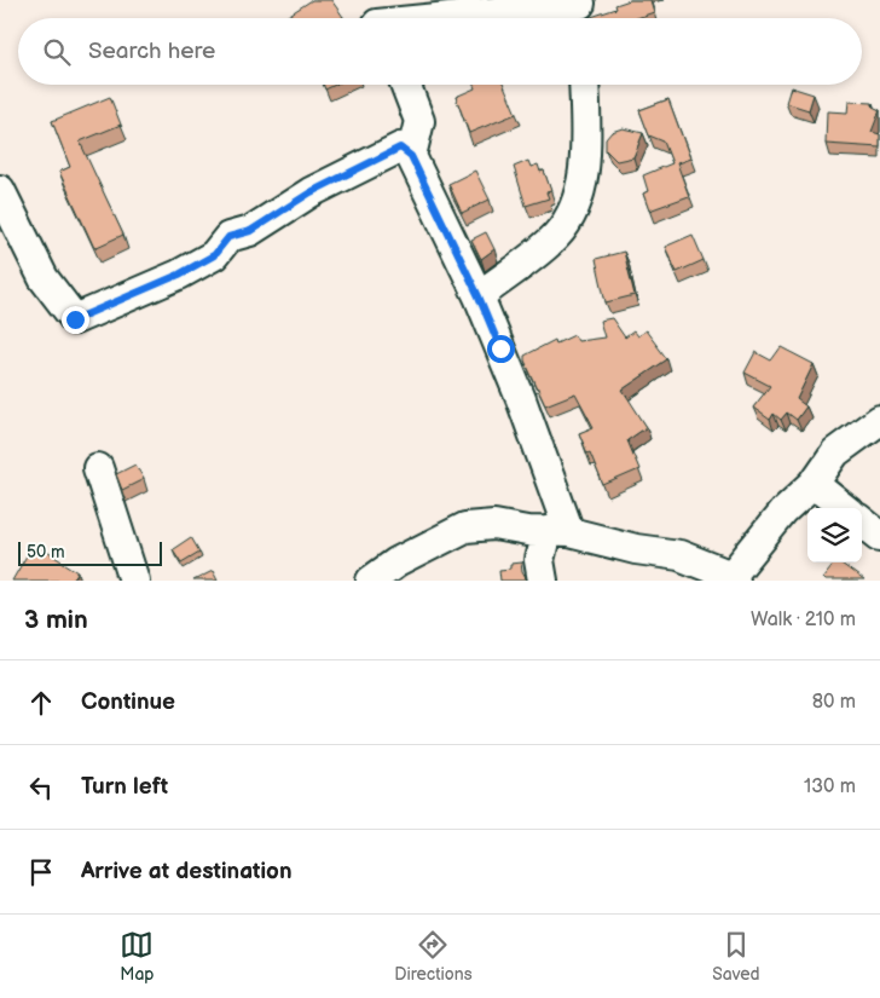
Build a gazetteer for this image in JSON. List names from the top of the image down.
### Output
{
  "scale_bar": "50 m",
  "page": {
    "search": "Search here",
    "scale": "50 m",
    "heading": ["3 min", "Walk · 210 m"],
    "list": [
      ["Continue", "80 m"],
      ["Turn left", "130 m"],
      "Arrive at destination"
    ],
    "nav": ["Map", "Directions", "Saved"]
  }
}
